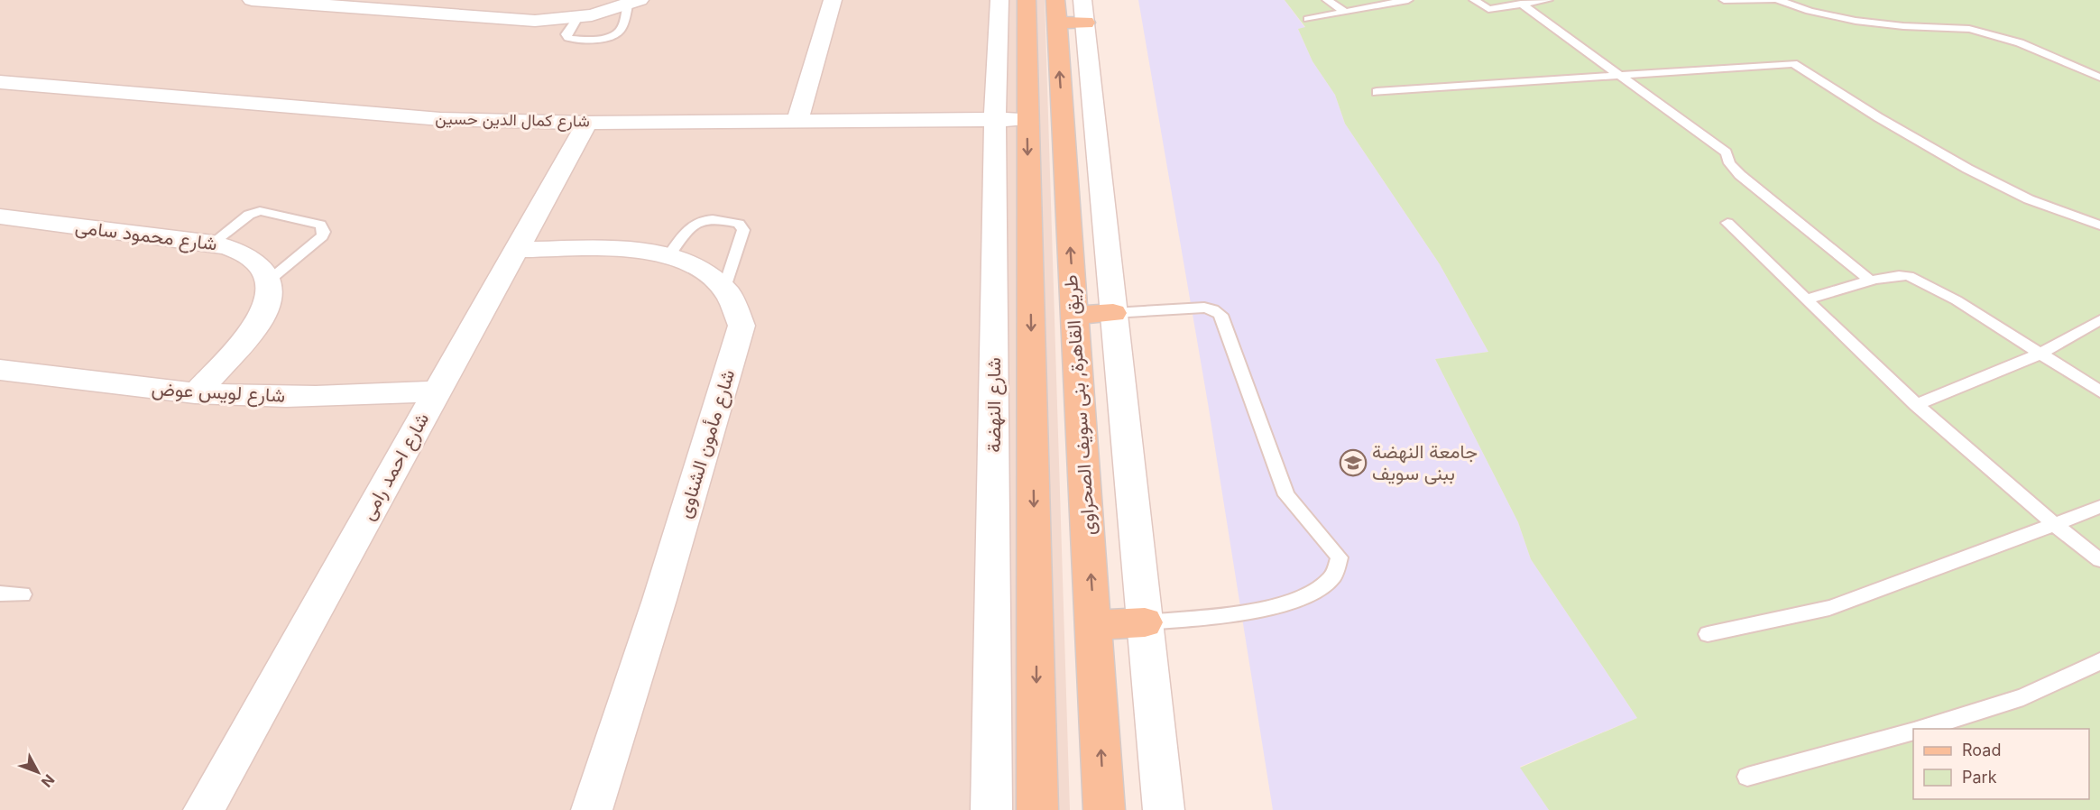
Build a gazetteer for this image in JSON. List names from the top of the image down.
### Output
{
  "streets": {
    "main road": ["طريق القاهرة, بنى سويف الصحراوى"],
    "street": [
      "شارع كمال الدين حسين",
      "شارع محمود سامى",
      "شارع لويس عوض",
      "شارع النهضة",
      "شارع مأمون الشناوى",
      "شارع احمد رامى"
    ]
  },
  "crossings": [
    ["شارع كمال الدين حسين", "شارع النهضة"],
    ["شارع كمال الدين حسين", "شارع احمد رامى"],
    ["شارع لويس عوض", "شارع احمد رامى"],
    ["شارع مأمون الشناوى", "شارع احمد رامى"]
  ],
  "places": {
    "school or university": ["جامعة النهضة ببنى سويف"]
  },
  "legend": ["Road", "Park"],
  "north": "bottom right"
}
